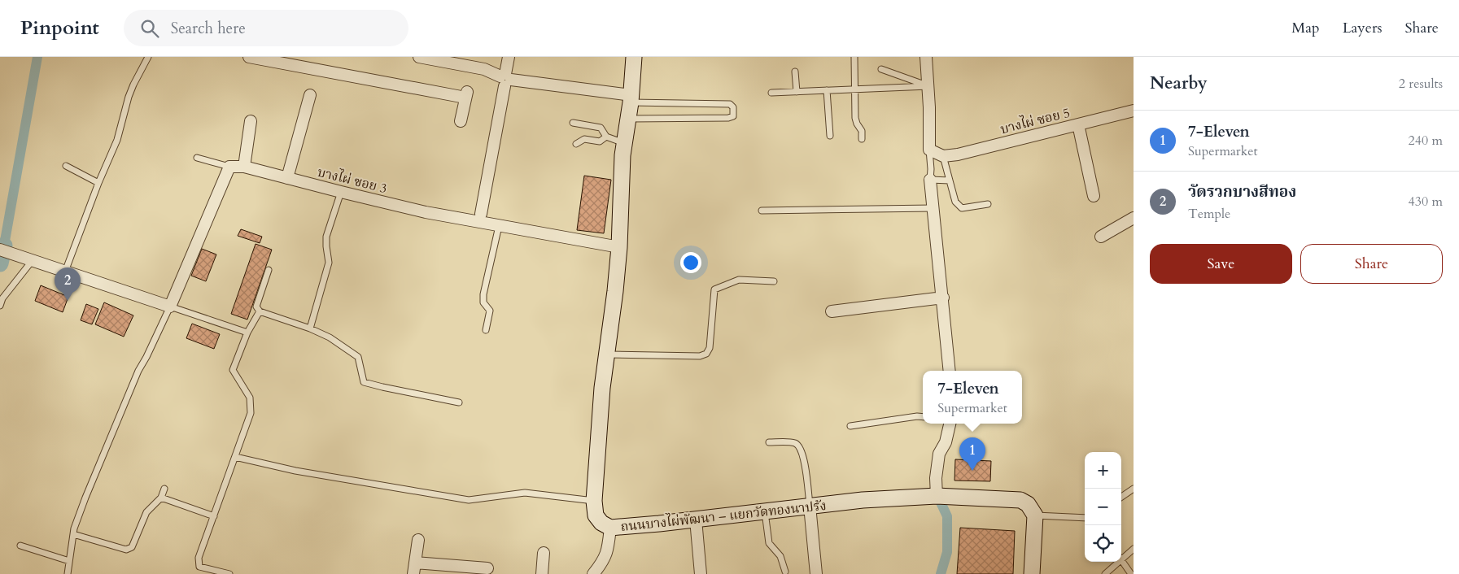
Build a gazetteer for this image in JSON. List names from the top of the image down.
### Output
{
  "streets": {
    "street": ["บางไผ่ ซอย 5", "บางไผ่ ซอย 3", "ถนนบางไผ่พัฒนา – แยกวัดทองนาปรัง"]
  },
  "crossings": [
    ["บางไผ่ ซอย 3", "ถนนบางไผ่พัฒนา – แยกวัดทองนาปรัง"]
  ],
  "page": {
    "header": "Pinpoint",
    "search": "Search here",
    "nav": ["Map", "Layers", "Share"],
    "heading": ["Nearby", "2 results"],
    "list": [
      {
        "mark": "1",
        "name": "7-Eleven",
        "note": "Supermarket",
        "value": "240 m"
      },
      {
        "mark": "2",
        "name": "วัดรวกบางสีทอง",
        "note": "Temple",
        "value": "430 m"
      }
    ],
    "buttons": ["Save", "Share"],
    "pins": ["2", "1"],
    "popup": ["7-Eleven", "Supermarket"],
    "map_buttons": ["+", "−"]
  }
}
